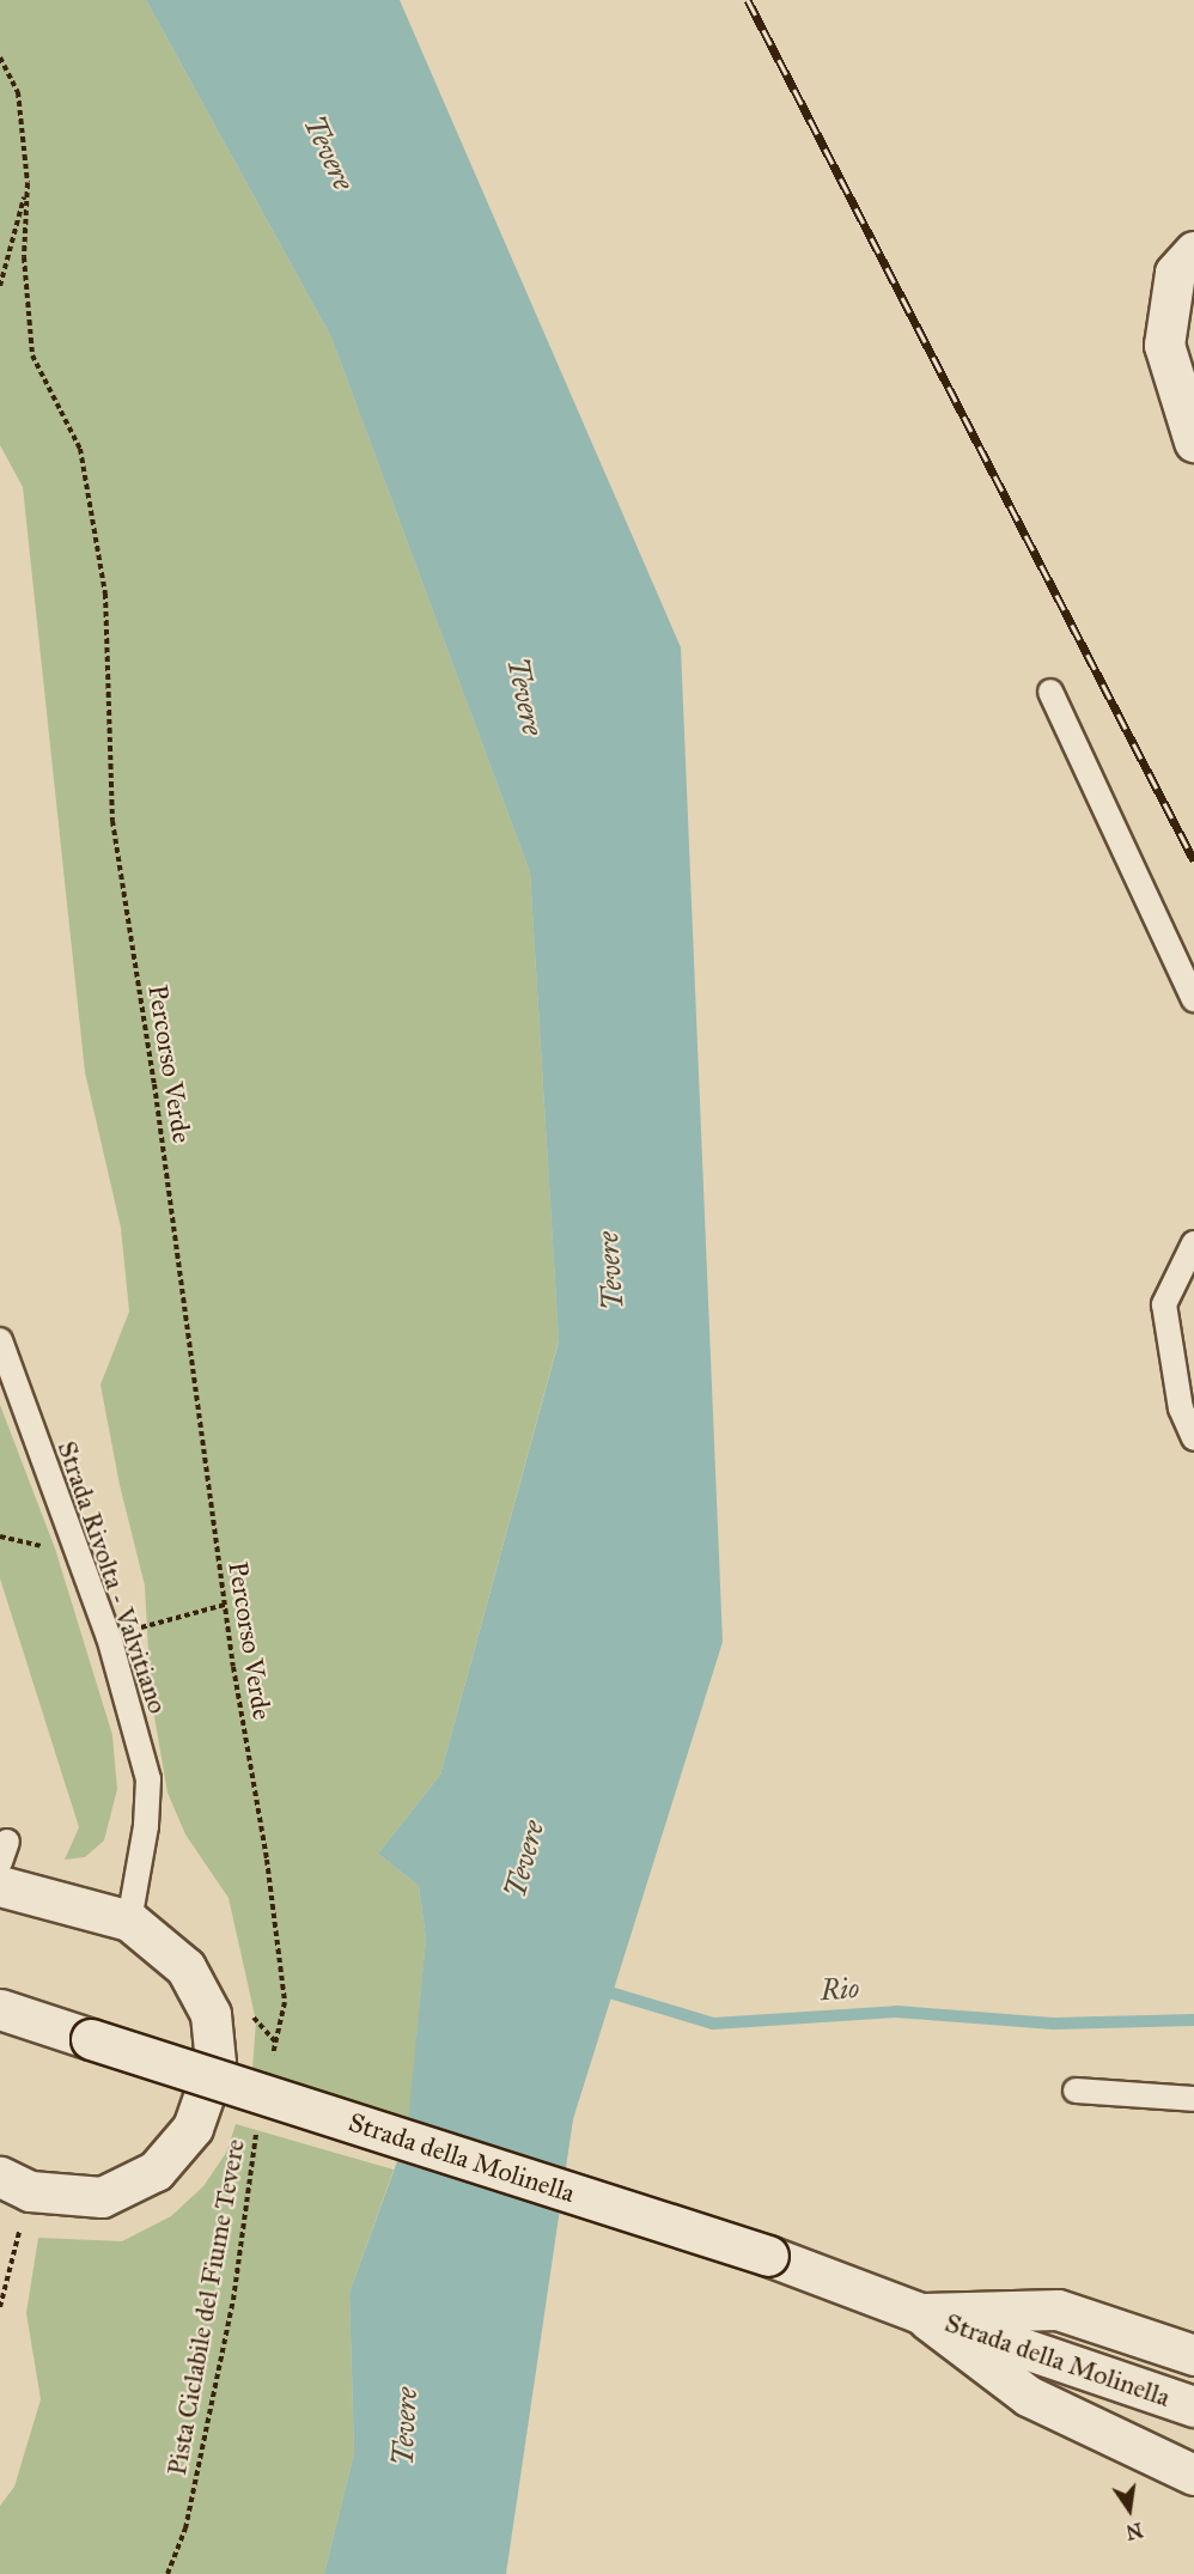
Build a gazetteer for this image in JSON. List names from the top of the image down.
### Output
{
  "streets": {
    "street": ["Strada della Molinella"],
    "lane": ["Strada Rivolta - Valvitiano"],
    "path": ["Percorso Verde", "Pista Ciclabile del Fiume Tevere"]
  },
  "water": ["Tevere", "Rio"],
  "north": "bottom"
}
